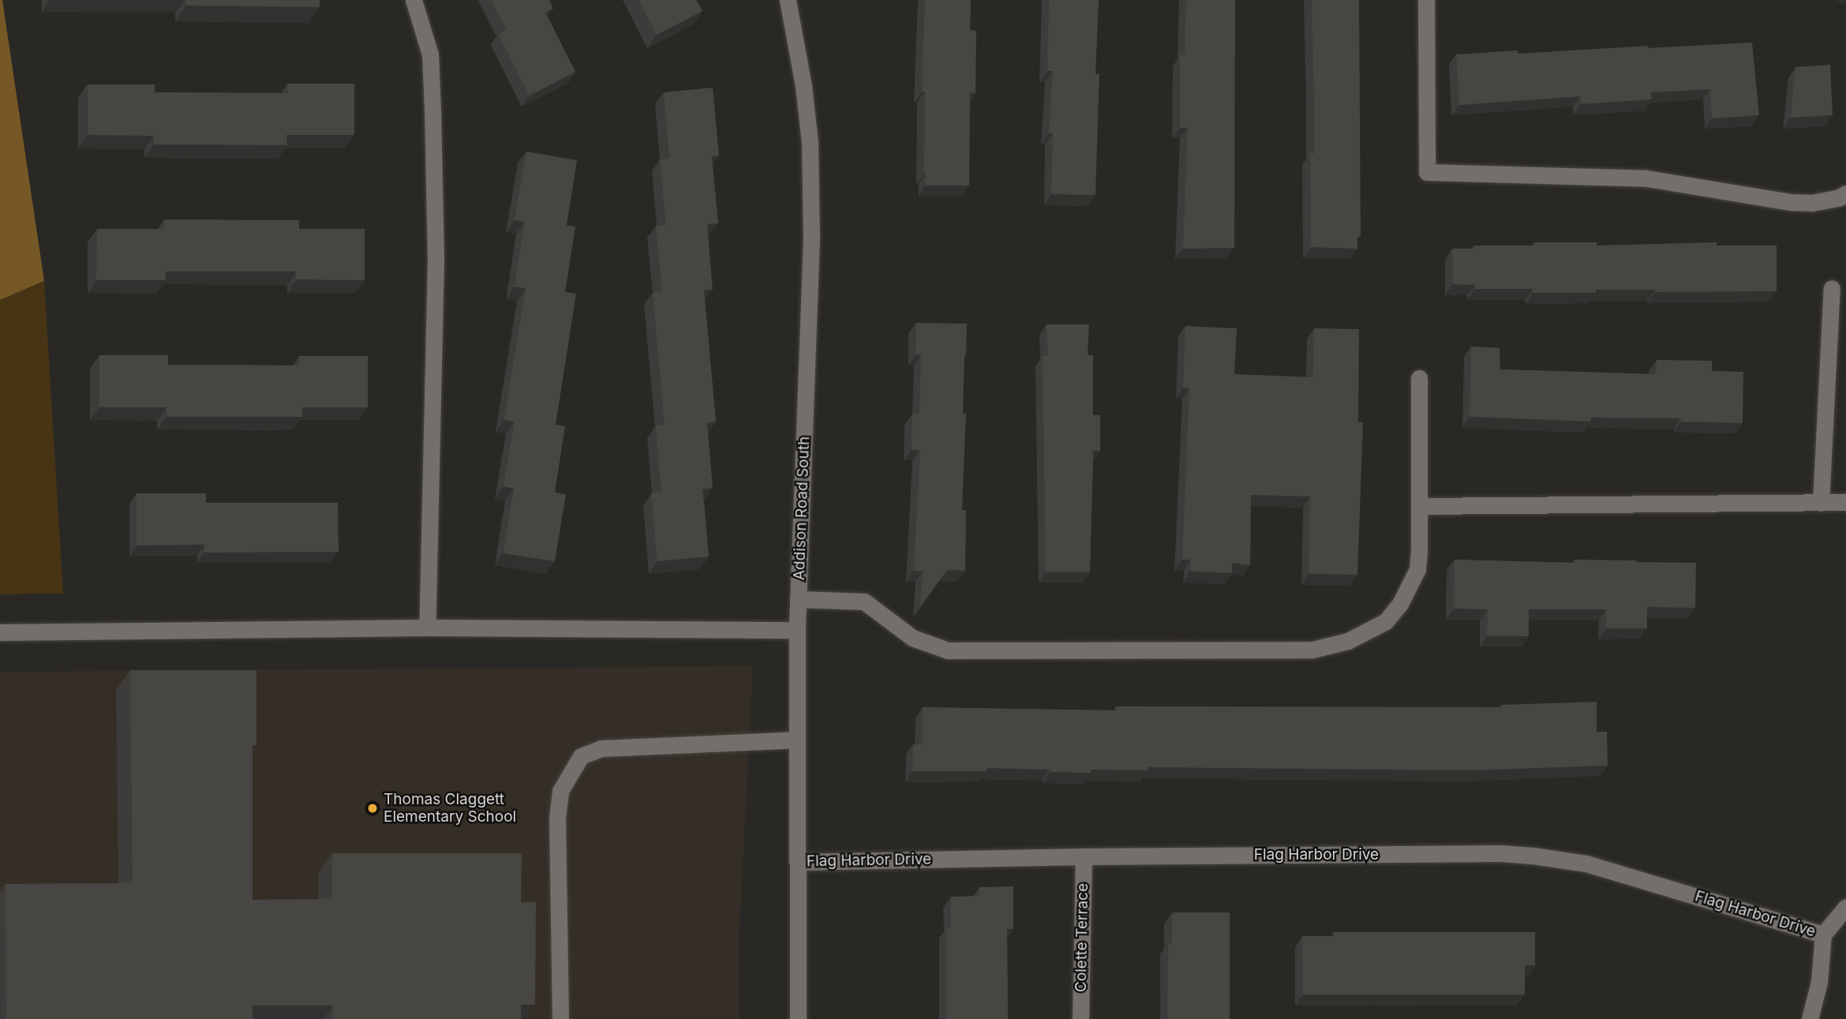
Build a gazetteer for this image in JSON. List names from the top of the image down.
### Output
{
  "streets": {
    "street": ["Addison Road South", "Flag Harbor Drive", "Colette Terrace"]
  },
  "crossings": [
    ["Addison Road South", "Flag Harbor Drive"],
    ["Flag Harbor Drive", "Colette Terrace"]
  ],
  "places": ["Thomas Claggett Elementary School"]
}
